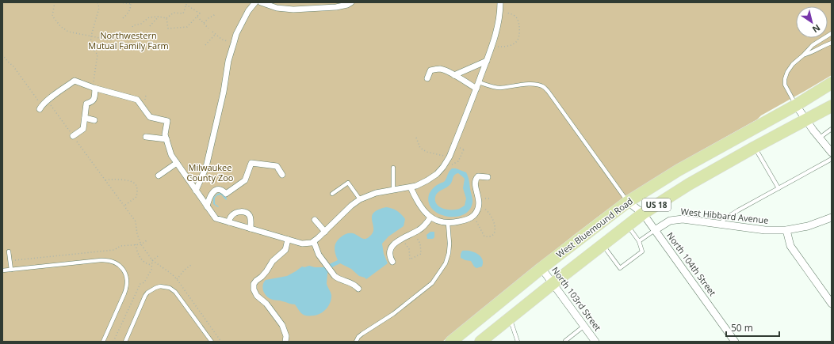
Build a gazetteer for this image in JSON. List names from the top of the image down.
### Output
{
  "streets": {
    "main road": ["US 18", "West Bluemound Road"],
    "street": ["West Hibbard Avenue", "North 104th Street", "North 103rd Street"]
  },
  "crossings": [
    ["West Hibbard Avenue", "North 104th Street"],
    ["West Bluemound Road", "North 104th Street"],
    ["West Bluemound Road", "North 103rd Street"]
  ],
  "parks": ["Northwestern Mutual Family Farm", "Milwaukee County Zoo"],
  "scale_bar": "50 m",
  "north": "bottom right"
}
